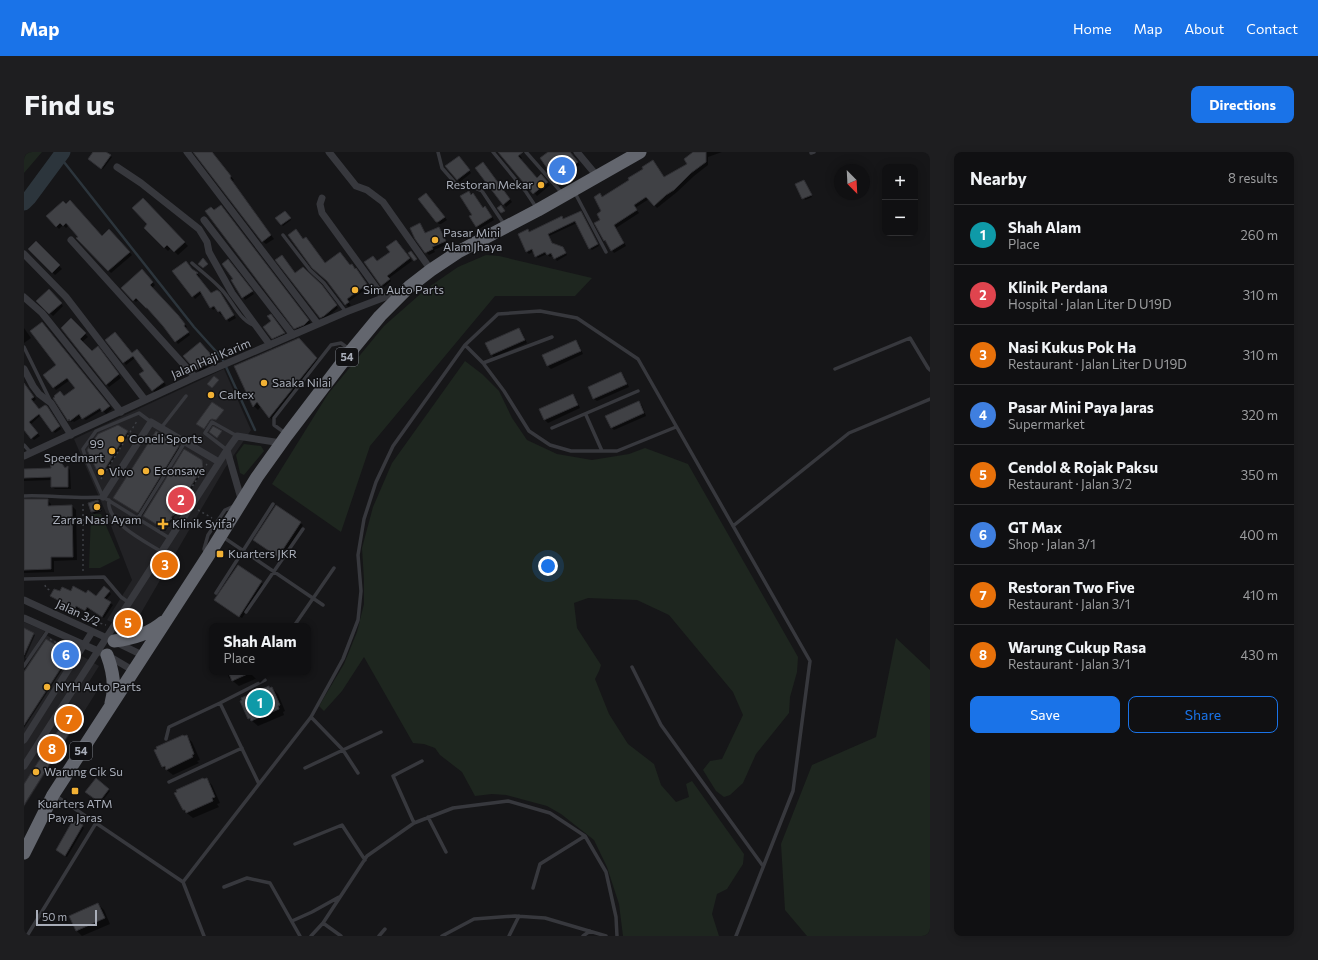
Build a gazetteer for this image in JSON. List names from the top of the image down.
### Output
{
  "streets": {
    "highway": ["54"],
    "street": ["Jalan Haji Karim", "Jalan 3/2"]
  },
  "crossings": [
    ["54", "Jalan Haji Karim"],
    ["54", "Jalan 3/2"]
  ],
  "places": {
    "other": [
      "Restoran Mekar",
      "Pasar Mini Alam Jhaya",
      "Sim Auto Parts",
      "Saaka Nilai",
      "Caltex",
      "Coneli Sports",
      "99 Speedmart",
      "Econsave",
      "Vivo",
      "Zarra Nasi Ayam",
      "NYH Auto Parts",
      "Warung Cik Su"
    ],
    "health": ["Klinik Syifa’"],
    "transit": ["Kuarters JKR", "Kuarters ATM Paya Jaras"]
  },
  "scale_bar": "50 m",
  "north": "bottom right",
  "page": {
    "header": "Map",
    "nav": [
      "Home",
      "Map",
      "About",
      "Contact"
    ],
    "buttons": [
      "Directions",
      ["Save", "Share"]
    ],
    "title": "Find us",
    "heading": ["Nearby", "8 results"],
    "pins": [
      "4",
      "2",
      "3",
      "5",
      "6",
      "1",
      "7",
      "8"
    ],
    "map_buttons": ["+", "−"],
    "list": [
      {
        "mark": "1",
        "name": "Shah Alam",
        "note": "Place",
        "value": "260 m"
      },
      {
        "mark": "2",
        "name": "Klinik Perdana",
        "note": "Hospital · Jalan Liter D U19D",
        "value": "310 m"
      },
      {
        "mark": "3",
        "name": "Nasi Kukus Pok Ha",
        "note": "Restaurant · Jalan Liter D U19D",
        "value": "310 m"
      },
      {
        "mark": "4",
        "name": "Pasar Mini Paya Jaras",
        "note": "Supermarket",
        "value": "320 m"
      },
      {
        "mark": "5",
        "name": "Cendol & Rojak Paksu",
        "note": "Restaurant · Jalan 3/2",
        "value": "350 m"
      },
      {
        "mark": "6",
        "name": "GT Max",
        "note": "Shop · Jalan 3/1",
        "value": "400 m"
      },
      {
        "mark": "7",
        "name": "Restoran Two Five",
        "note": "Restaurant · Jalan 3/1",
        "value": "410 m"
      },
      {
        "mark": "8",
        "name": "Warung Cukup Rasa",
        "note": "Restaurant · Jalan 3/1",
        "value": "430 m"
      }
    ],
    "popup": ["Shah Alam", "Place"],
    "scale": "50 m"
  }
}
